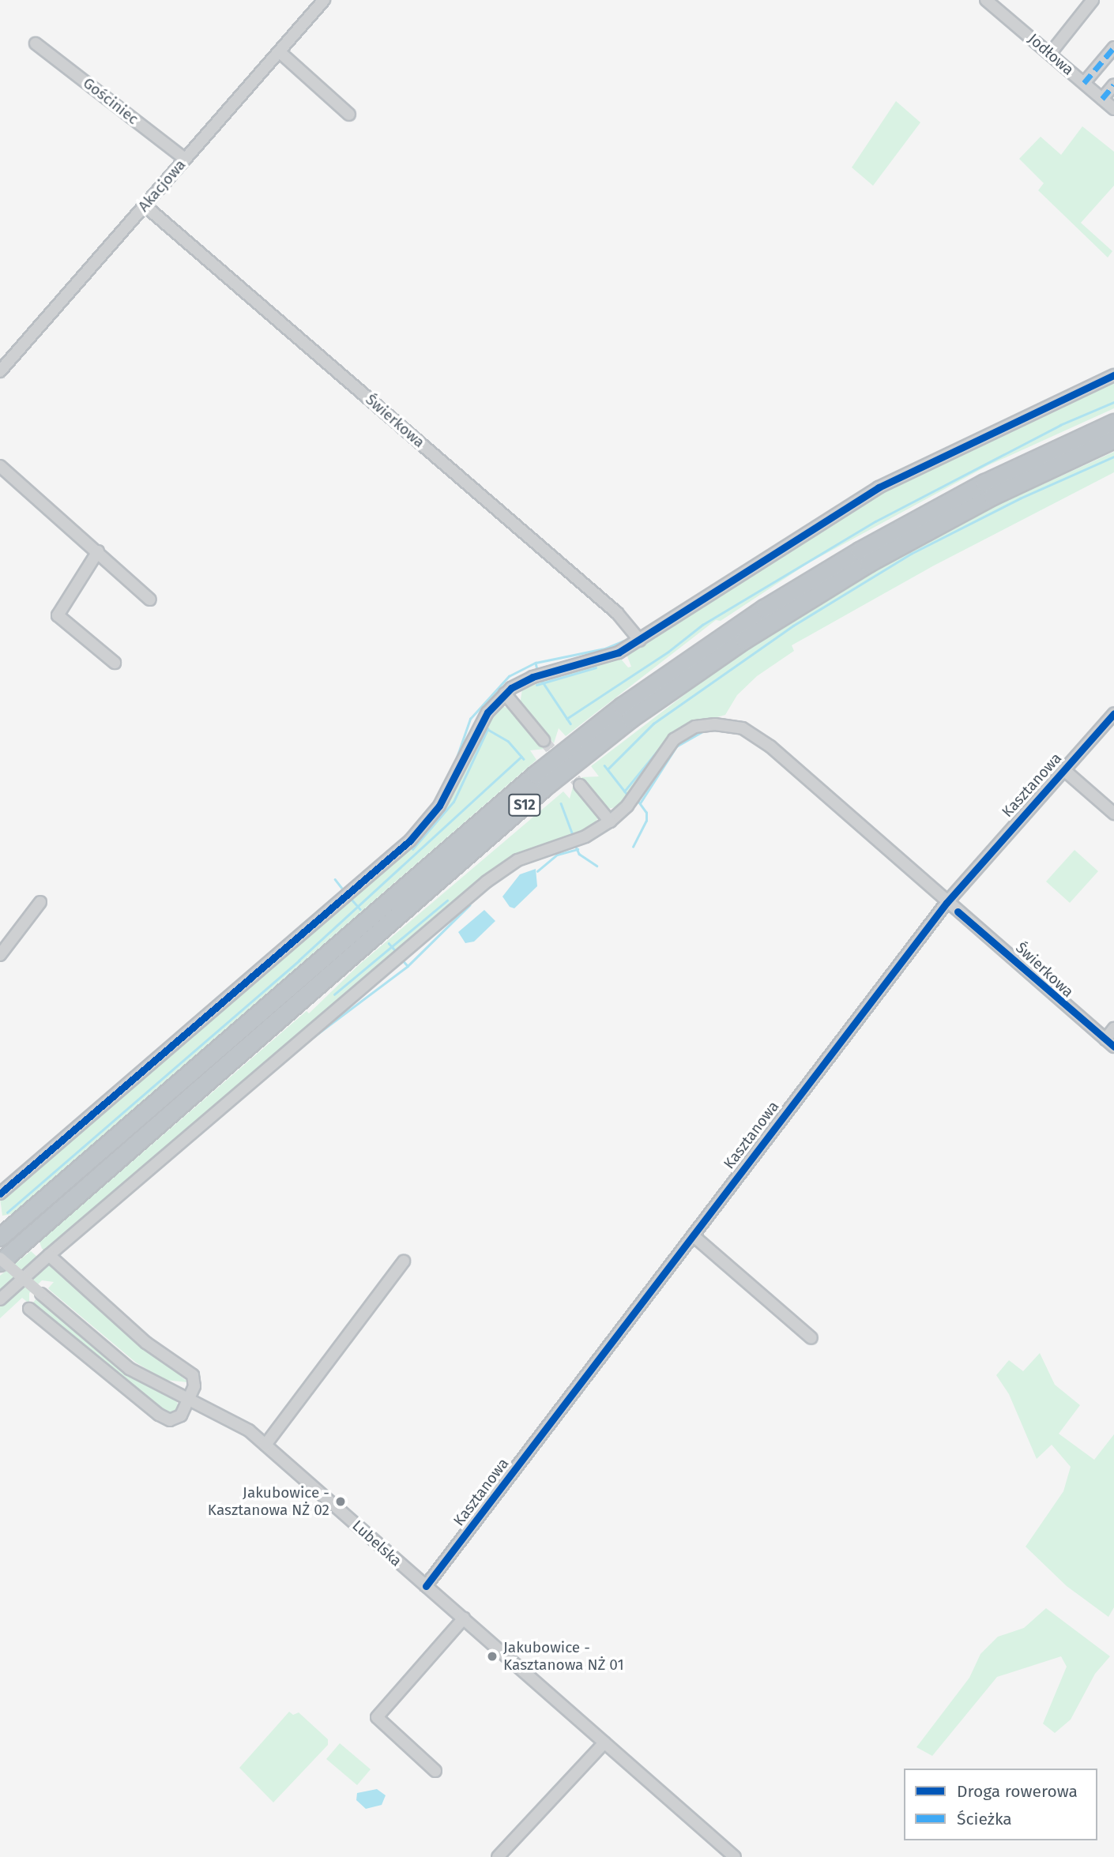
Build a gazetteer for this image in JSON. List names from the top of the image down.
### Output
{
  "streets": {
    "highway": ["S12"],
    "street": [
      "Jodłowa",
      "Gościniec",
      "Akacjowa",
      "Świerkowa",
      "Kasztanowa",
      "Lubelska"
    ]
  },
  "crossings": [
    ["Gościniec", "Akacjowa"],
    ["Akacjowa", "Świerkowa"],
    ["Świerkowa", "Kasztanowa"],
    ["Kasztanowa", "Lubelska"],
    ["S12", "Lubelska"]
  ],
  "places": ["Jakubowice - Kasztanowa NŻ 02", "Jakubowice - Kasztanowa NŻ 01"],
  "legend": ["Droga rowerowa", "Ścieżka"]
}
